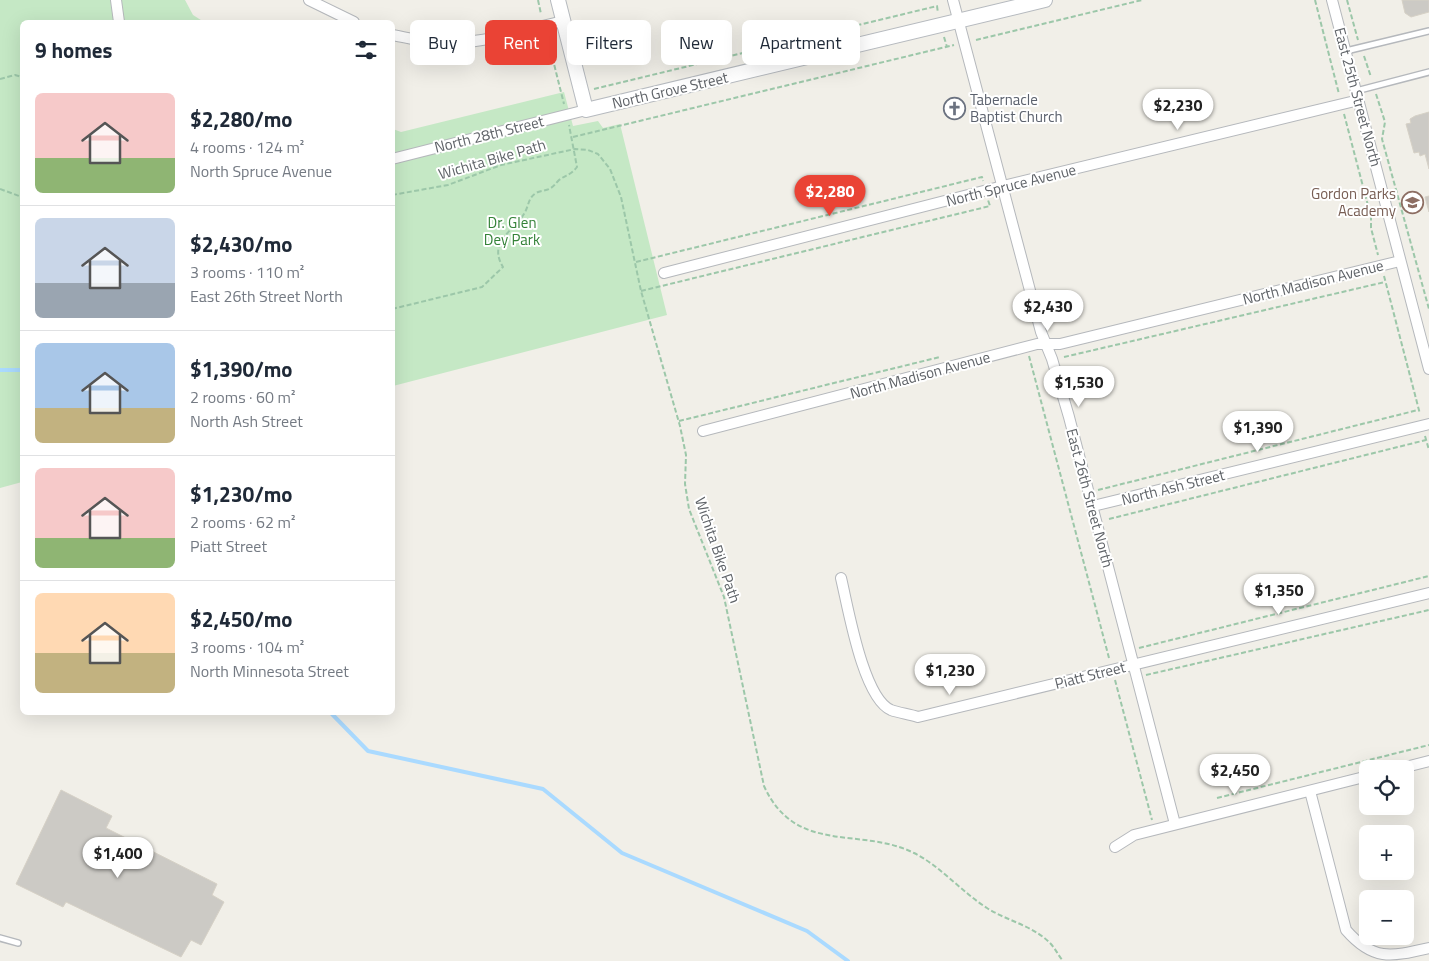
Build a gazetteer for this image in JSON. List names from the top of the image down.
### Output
{
  "streets": {
    "street": [
      "North Grove Street",
      "East 25th Street North",
      "North 28th Street",
      "North Spruce Avenue",
      "North Madison Avenue",
      "North Ash Street",
      "East 26th Street North",
      "Piatt Street"
    ],
    "path": ["Wichita Bike Path"]
  },
  "crossings": [
    ["North Grove Street", "North 28th Street"],
    ["North Grove Street", "East 26th Street North"],
    ["East 25th Street North", "North Spruce Avenue"],
    ["East 25th Street North", "North Madison Avenue"],
    ["North Spruce Avenue", "East 26th Street North"],
    ["North Madison Avenue", "East 26th Street North"],
    ["North Ash Street", "East 26th Street North"],
    ["East 26th Street North", "Piatt Street"]
  ],
  "parks": ["Dr. Glen Dey Park"],
  "places": {
    "church": ["Tabernacle Baptist Church"],
    "school or university": ["Gordon Parks Academy"]
  },
  "page": {
    "chip": [
      "Buy",
      "Rent",
      "Filters",
      "New",
      "Apartment"
    ],
    "heading": "9 homes",
    "list": [
      {
        "name": "$2,280/mo",
        "note": "4 rooms · 124 m² · North Spruce Avenue"
      },
      {
        "name": "$2,430/mo",
        "note": "3 rooms · 110 m² · East 26th Street North"
      },
      {
        "name": "$1,390/mo",
        "note": "2 rooms · 60 m² · North Ash Street"
      },
      {
        "name": "$1,230/mo",
        "note": "2 rooms · 62 m² · Piatt Street"
      },
      {
        "name": "$2,450/mo",
        "note": "3 rooms · 104 m² · North Minnesota Street"
      }
    ],
    "price": [
      "$2,230",
      "$2,280",
      "$2,430",
      "$1,530",
      "$1,390",
      "$1,350",
      "$1,230",
      "$2,450",
      "$1,400"
    ],
    "map_buttons": ["+", "−"]
  }
}
